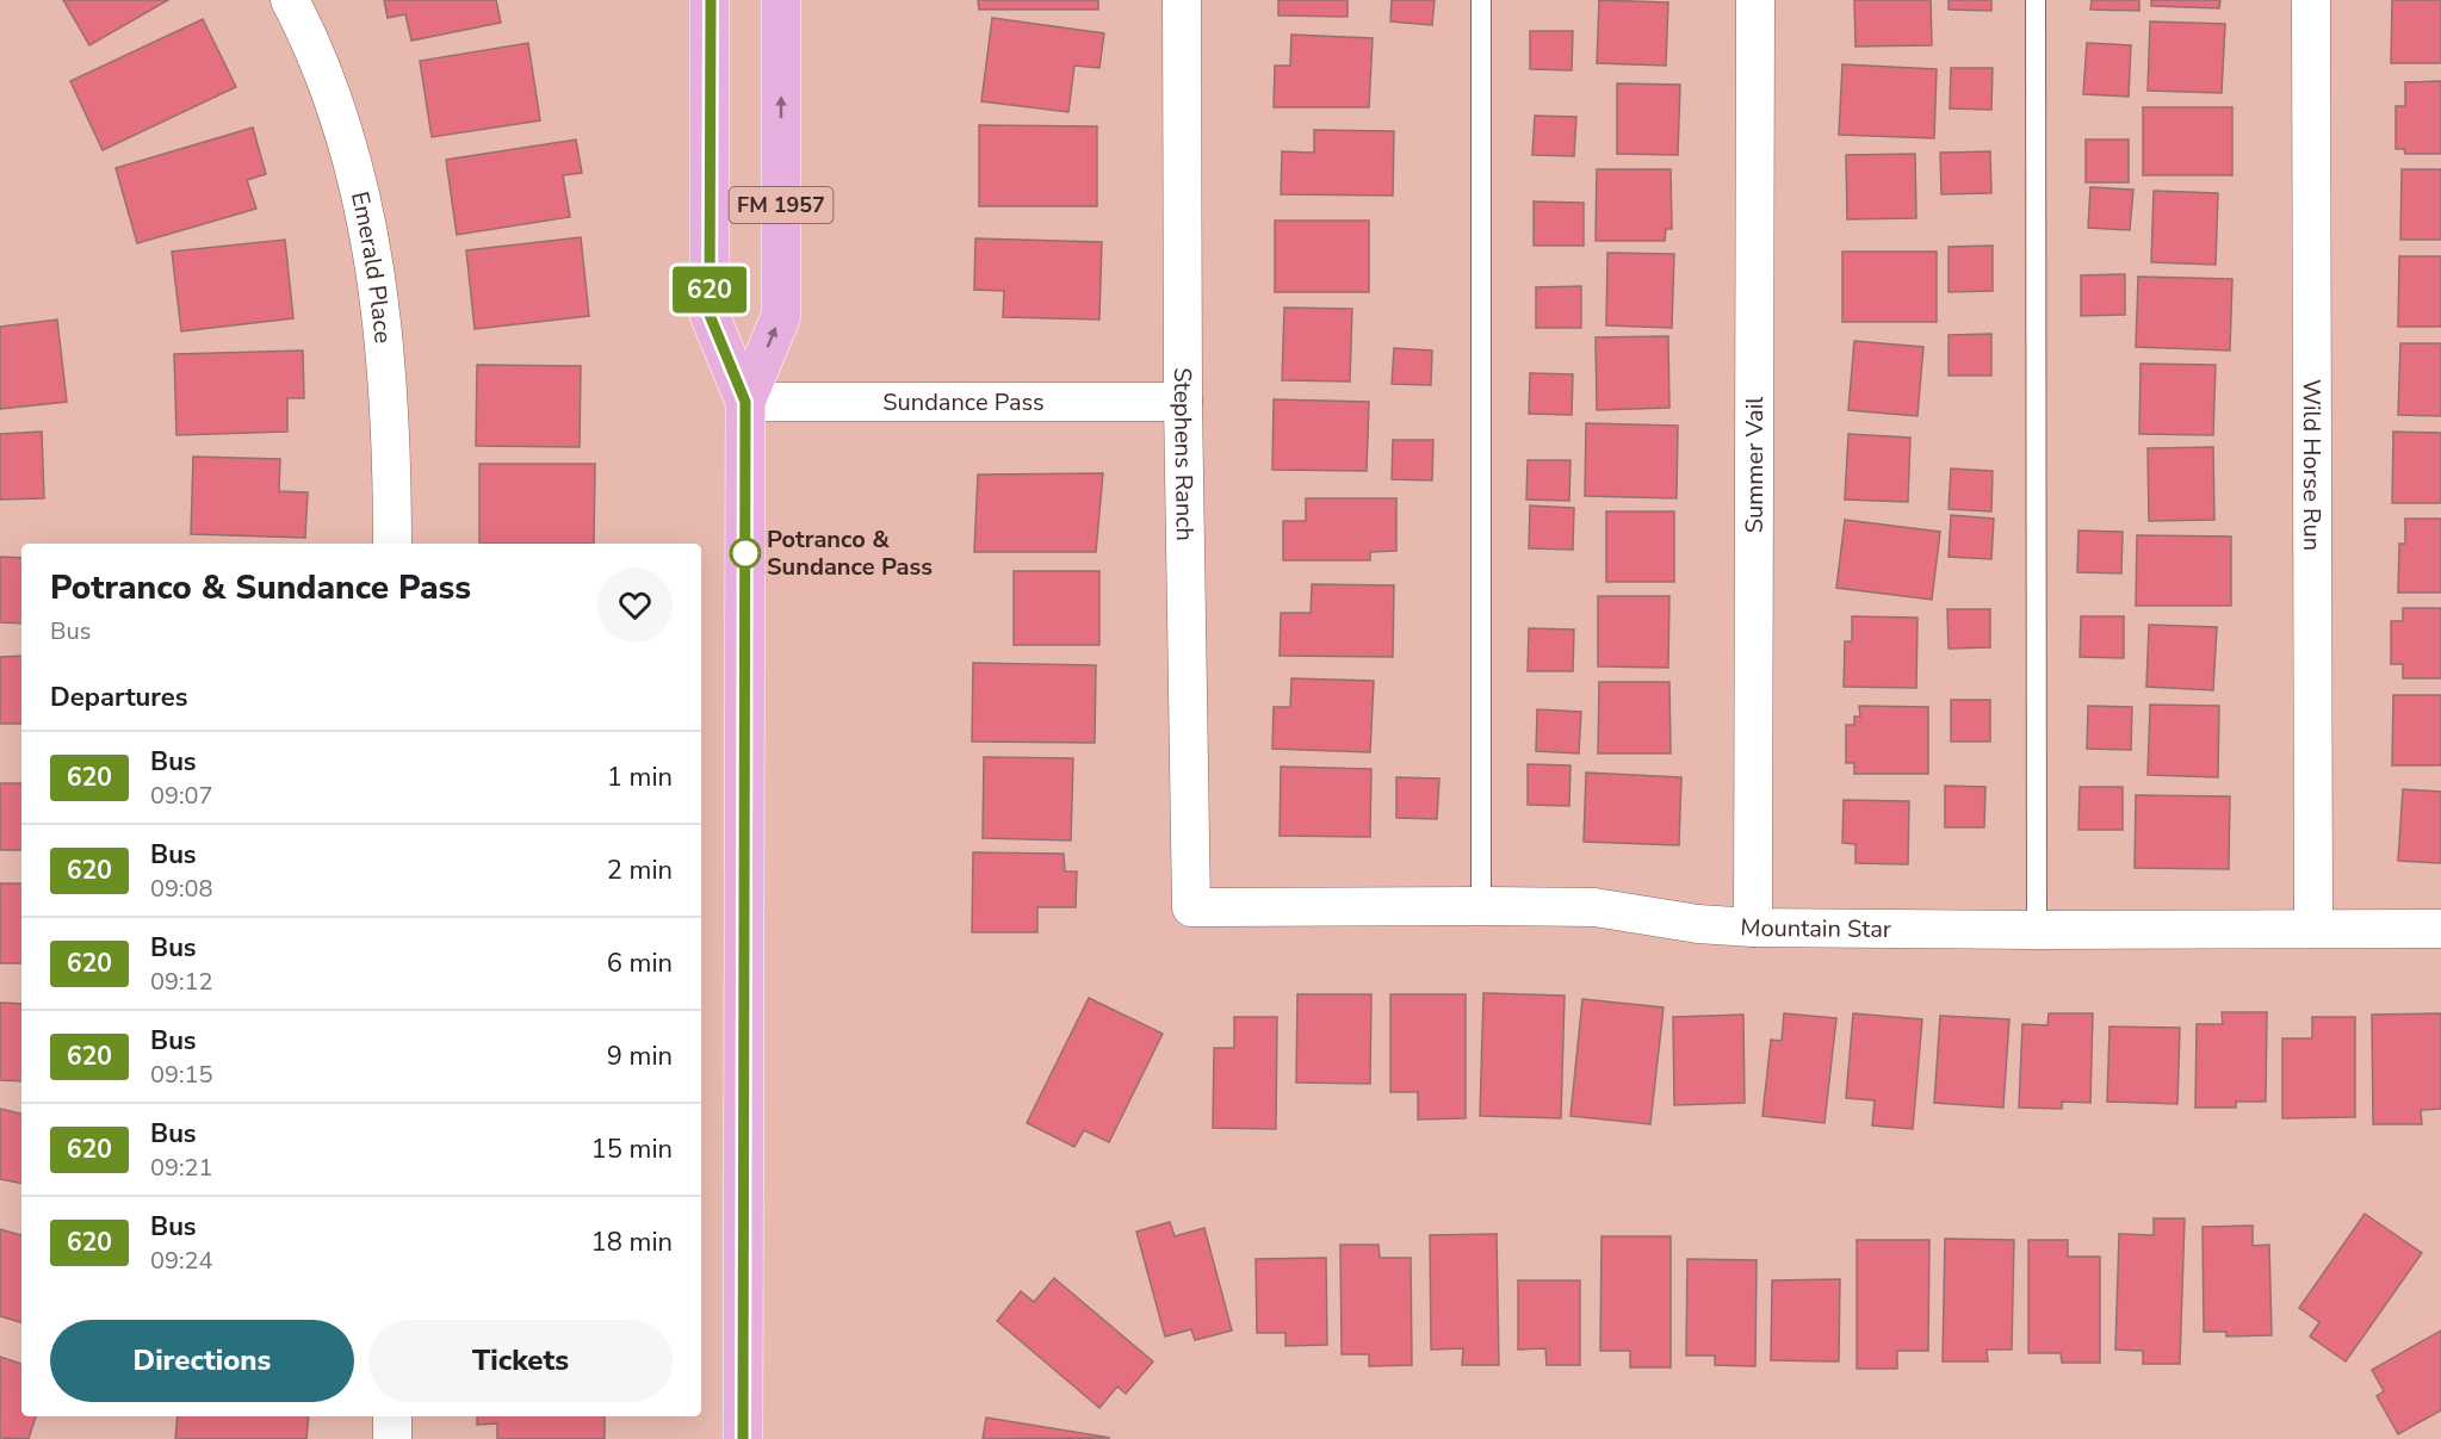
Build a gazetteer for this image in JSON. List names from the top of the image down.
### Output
{
  "streets": {
    "main road": ["FM 1957"],
    "street": [
      "Emerald Place",
      "Sundance Pass",
      "Stephens Ranch",
      "Summer Vail",
      "Wild Horse Run",
      "Mountain Star"
    ]
  },
  "crossings": [
    ["FM 1957", "Sundance Pass"],
    ["Sundance Pass", "Stephens Ranch"],
    ["Stephens Ranch", "Mountain Star"],
    ["Summer Vail", "Mountain Star"],
    ["Wild Horse Run", "Mountain Star"]
  ],
  "places": ["Potranco & Sundance Pass"],
  "lines": ["bus line 620"],
  "page": {
    "on_map": "620",
    "heading": [
      ["Potranco & Sundance Pass", "Bus"],
      "Departures"
    ],
    "list": [
      {
        "mark": "620",
        "name": "Bus",
        "note": "09:07",
        "value": "1 min"
      },
      {
        "mark": "620",
        "name": "Bus",
        "note": "09:08",
        "value": "2 min"
      },
      {
        "mark": "620",
        "name": "Bus",
        "note": "09:12",
        "value": "6 min"
      },
      {
        "mark": "620",
        "name": "Bus",
        "note": "09:15",
        "value": "9 min"
      },
      {
        "mark": "620",
        "name": "Bus",
        "note": "09:21",
        "value": "15 min"
      },
      {
        "mark": "620",
        "name": "Bus",
        "note": "09:24",
        "value": "18 min"
      }
    ],
    "buttons": ["Directions", "Tickets"]
  }
}
